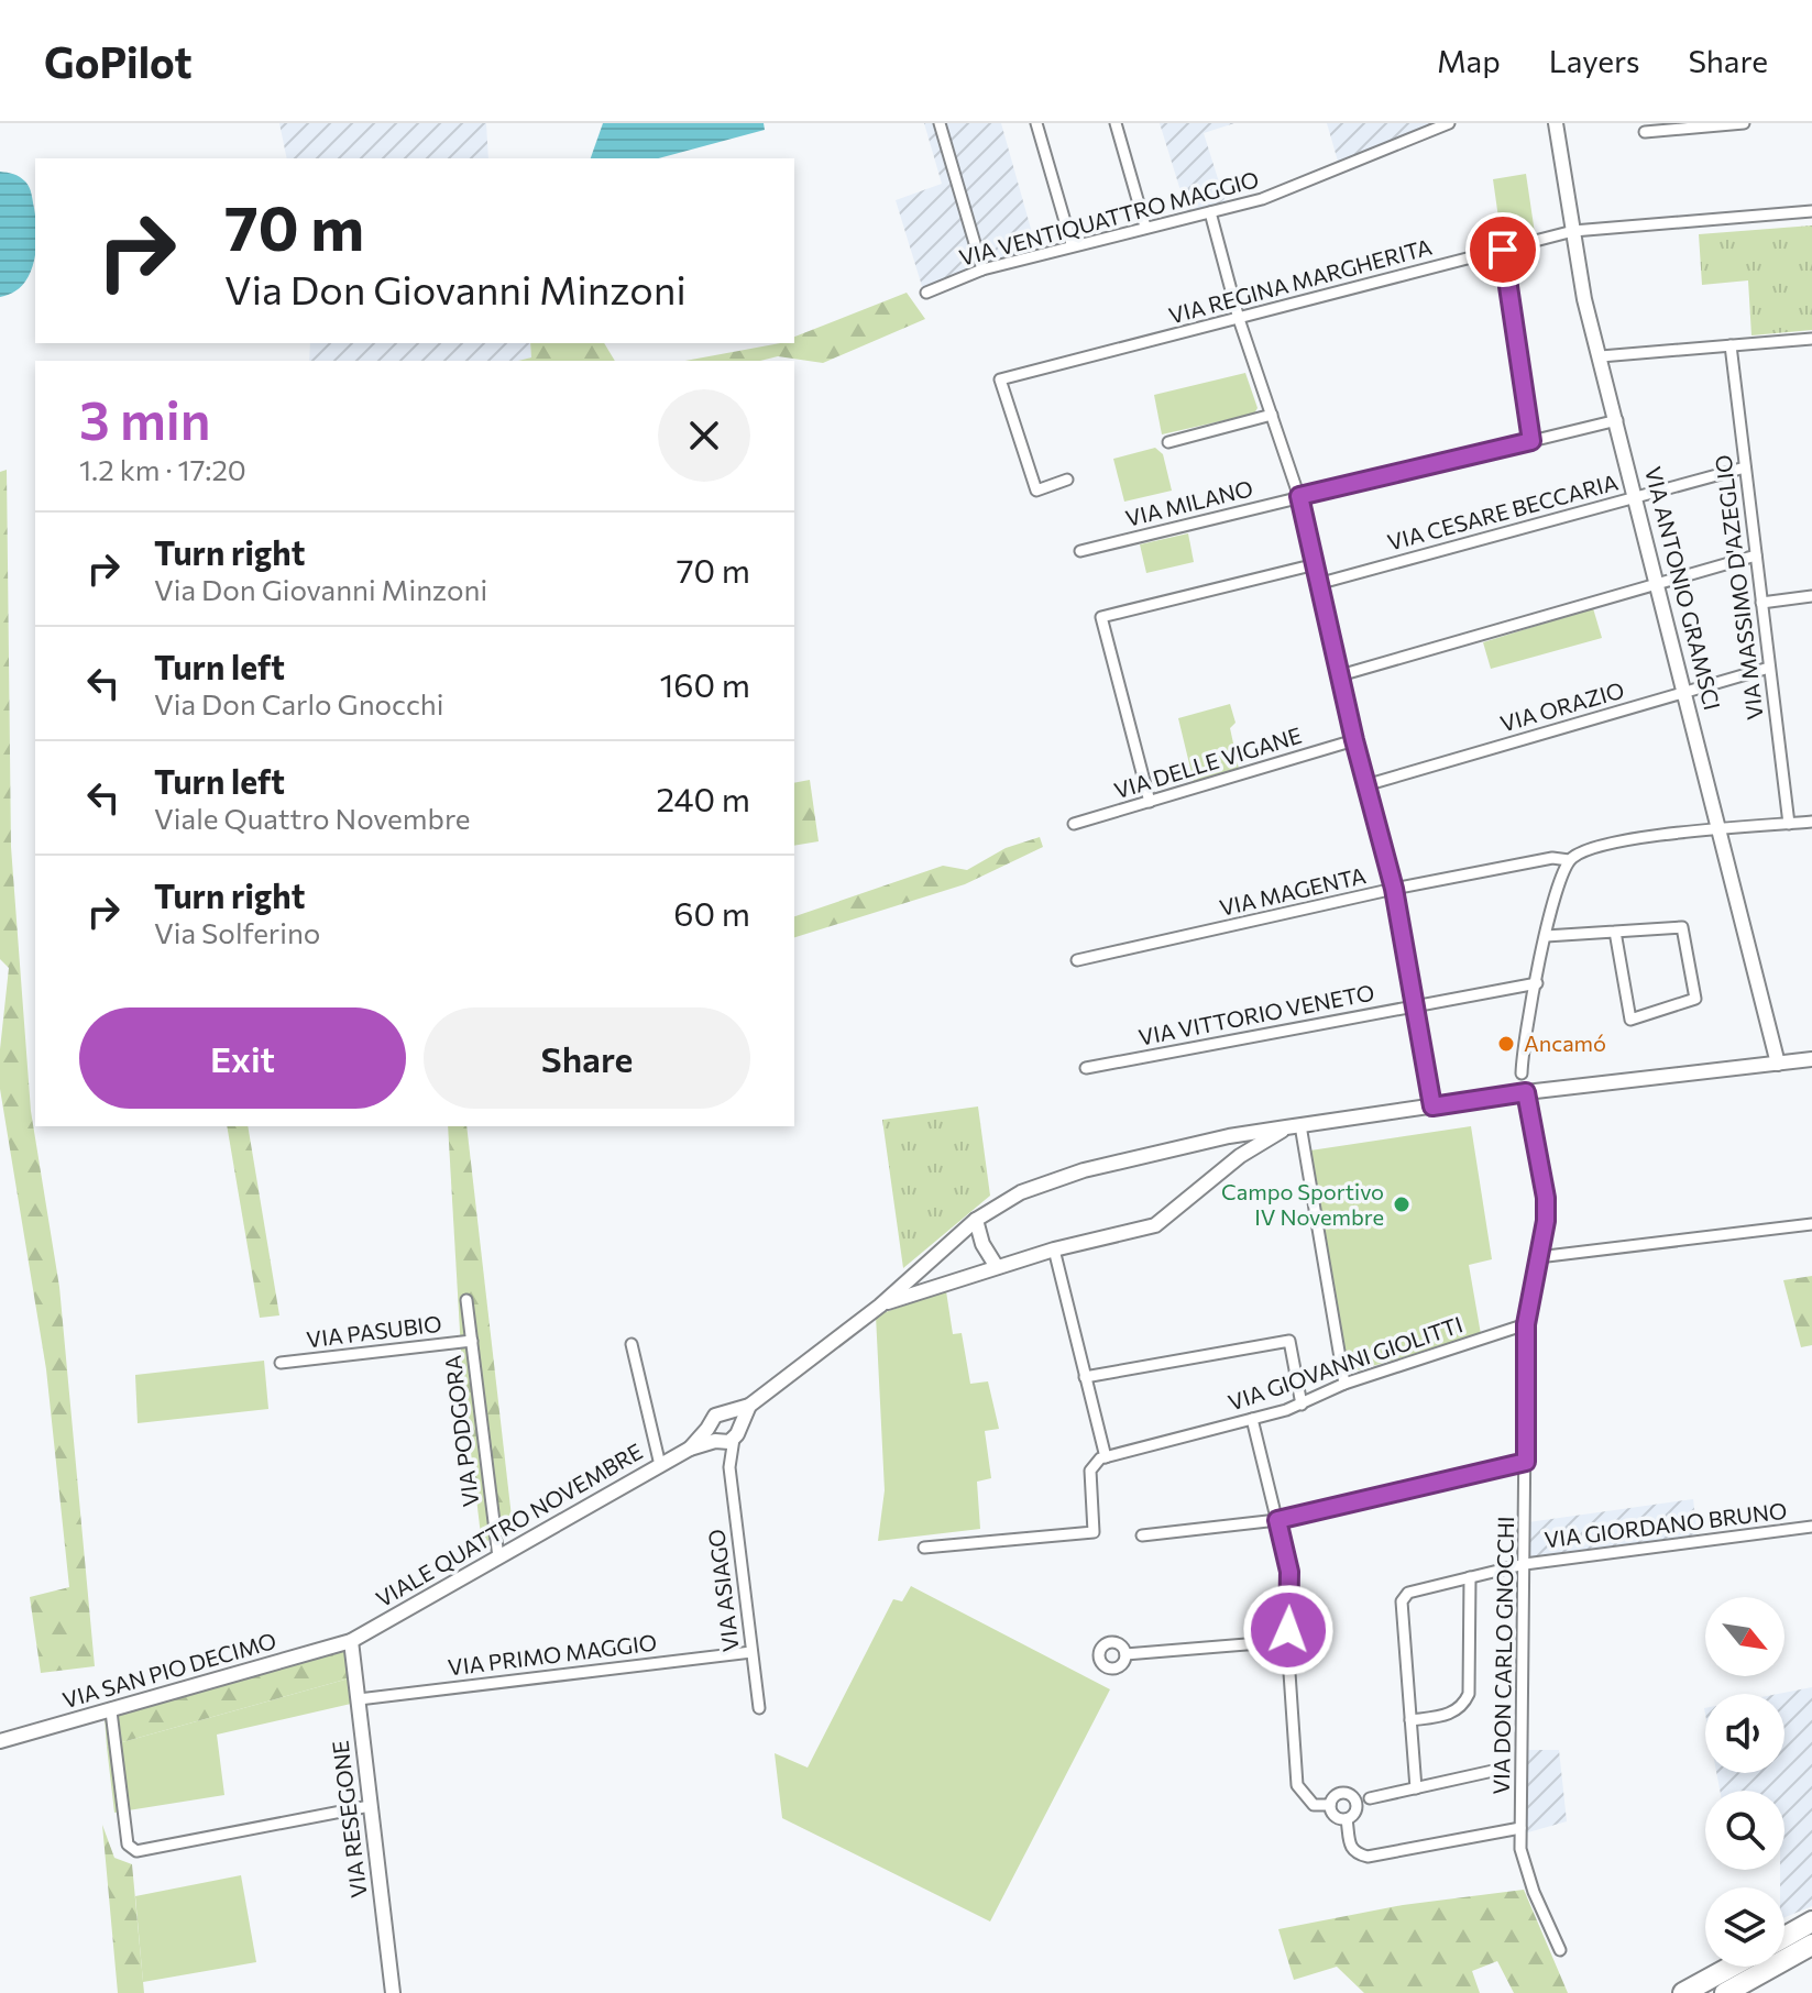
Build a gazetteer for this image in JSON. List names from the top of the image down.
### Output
{
  "streets": {
    "street": [
      "VIA VENTIQUATTRO MAGGIO",
      "VIA REGINA MARGHERITA",
      "VIA MILANO",
      "VIA CESARE BECCARIA",
      "VIA MASSIMO D'AZEGLIO",
      "VIA ANTONIO GRAMSCI",
      "VIA ORAZIO",
      "VIA DELLE VIGANE",
      "VIA MAGENTA",
      "VIA VITTORIO VENETO",
      "VIA PASUBIO",
      "VIA GIOVANNI GIOLITTI",
      "VIA PODGORA",
      "VIALE QUATTRO NOVEMBRE",
      "VIA GIORDANO BRUNO",
      "VIA ASIAGO",
      "VIA PRIMO MAGGIO",
      "VIA DON CARLO GNOCCHI",
      "VIA SAN PIO DECIMO",
      "VIA RESEGONE"
    ]
  },
  "crossings": [
    ["VIA REGINA MARGHERITA", "VIA ANTONIO GRAMSCI"],
    ["VIA MILANO", "VIA ANTONIO GRAMSCI"],
    ["VIA CESARE BECCARIA", "VIA MASSIMO D'AZEGLIO"],
    ["VIA CESARE BECCARIA", "VIA ANTONIO GRAMSCI"],
    ["VIA MASSIMO D'AZEGLIO", "VIA ORAZIO"],
    ["VIA MASSIMO D'AZEGLIO", "VIA MAGENTA"],
    ["VIA ANTONIO GRAMSCI", "VIA ORAZIO"],
    ["VIA ANTONIO GRAMSCI", "VIA MAGENTA"],
    ["VIA PASUBIO", "VIA PODGORA"],
    ["VIA GIOVANNI GIOLITTI", "VIA DON CARLO GNOCCHI"],
    ["VIA PODGORA", "VIALE QUATTRO NOVEMBRE"],
    ["VIALE QUATTRO NOVEMBRE", "VIA ASIAGO"],
    ["VIALE QUATTRO NOVEMBRE", "VIA SAN PIO DECIMO"],
    ["VIALE QUATTRO NOVEMBRE", "VIA RESEGONE"],
    ["VIA GIORDANO BRUNO", "VIA DON CARLO GNOCCHI"],
    ["VIA ASIAGO", "VIA PRIMO MAGGIO"],
    ["VIA PRIMO MAGGIO", "VIA RESEGONE"],
    ["VIA SAN PIO DECIMO", "VIA RESEGONE"]
  ],
  "places": ["Ancamó", "Campo Sportivo IV Novembre"],
  "north": "bottom right",
  "page": {
    "header": "GoPilot",
    "nav": ["Map", "Layers", "Share"],
    "turn": ["70 m", "Via Don Giovanni Minzoni"],
    "heading": ["3 min", "1.2 km · 17:20"],
    "list": [
      {
        "name": "Turn right",
        "note": "Via Don Giovanni Minzoni",
        "value": "70 m"
      },
      {
        "name": "Turn left",
        "note": "Via Don Carlo Gnocchi",
        "value": "160 m"
      },
      {
        "name": "Turn left",
        "note": "Viale Quattro Novembre",
        "value": "240 m"
      },
      {
        "name": "Turn right",
        "note": "Via Solferino",
        "value": "60 m"
      }
    ],
    "buttons": ["Exit", "Share"]
  }
}
